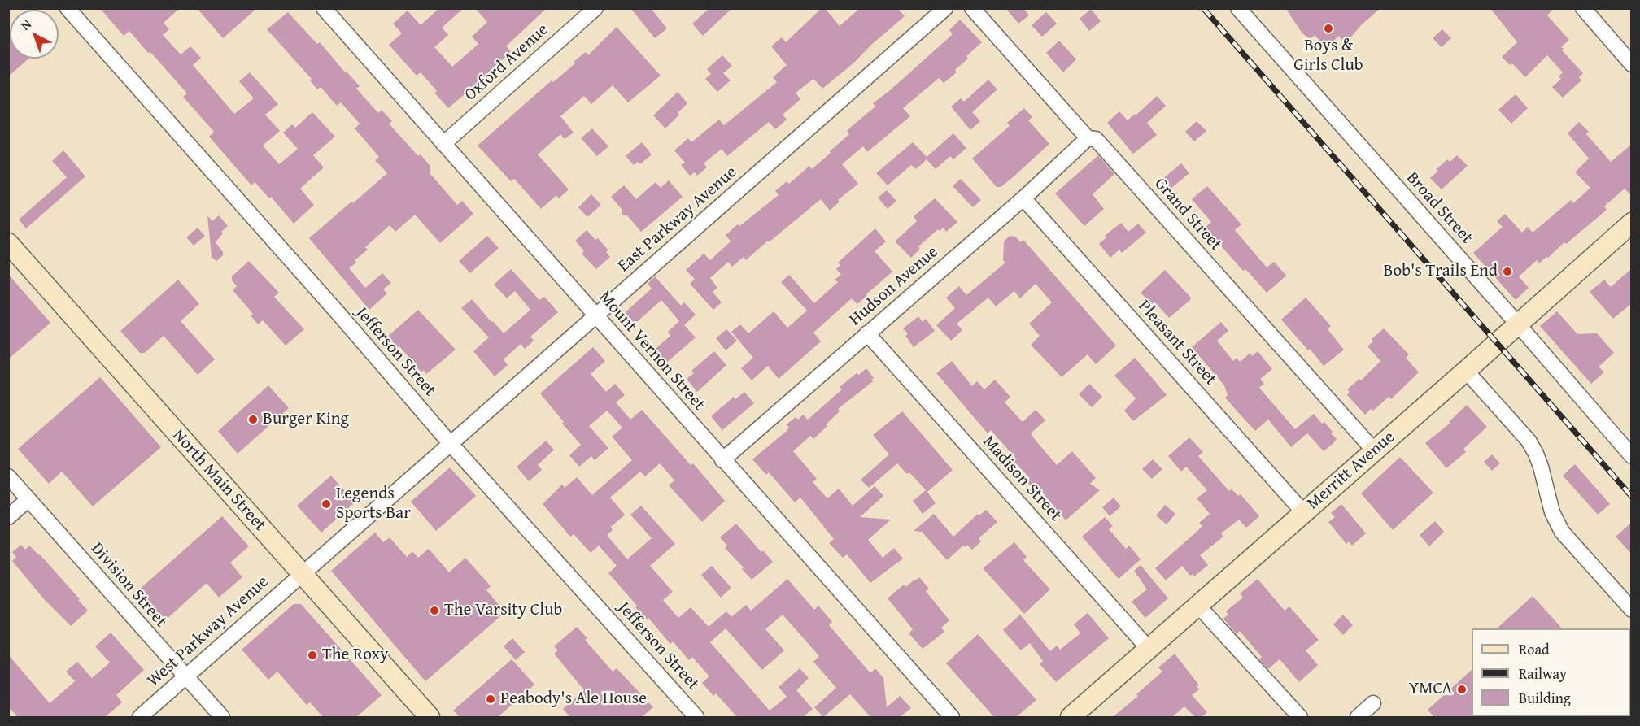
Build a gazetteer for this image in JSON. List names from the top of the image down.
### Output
{
  "streets": {
    "street": [
      "Oxford Avenue",
      "Broad Street",
      "Grand Street",
      "East Parkway Avenue",
      "Hudson Avenue",
      "Pleasant Street",
      "Mount Vernon Street",
      "Jefferson Street",
      "Merritt Avenue",
      "Madison Street",
      "North Main Street",
      "Division Street",
      "West Parkway Avenue"
    ]
  },
  "crossings": [
    ["Oxford Avenue", "Mount Vernon Street"],
    ["Broad Street", "Merritt Avenue"],
    ["Grand Street", "Hudson Avenue"],
    ["Grand Street", "Merritt Avenue"],
    ["East Parkway Avenue", "Mount Vernon Street"],
    ["East Parkway Avenue", "Jefferson Street"],
    ["East Parkway Avenue", "North Main Street"],
    ["East Parkway Avenue", "West Parkway Avenue"],
    ["Hudson Avenue", "Pleasant Street"],
    ["Hudson Avenue", "Mount Vernon Street"],
    ["Hudson Avenue", "Madison Street"],
    ["Pleasant Street", "Merritt Avenue"],
    ["Merritt Avenue", "Madison Street"],
    ["North Main Street", "West Parkway Avenue"],
    ["Division Street", "West Parkway Avenue"]
  ],
  "places": [
    "Boys & Girls Club",
    "Bob's Trails End",
    "Burger King",
    "Legends Sports Bar",
    "The Varsity Club",
    "The Roxy",
    "YMCA",
    "Peabody's Ale House"
  ],
  "legend": ["Road", "Railway", "Building"],
  "north": "top left"
}
